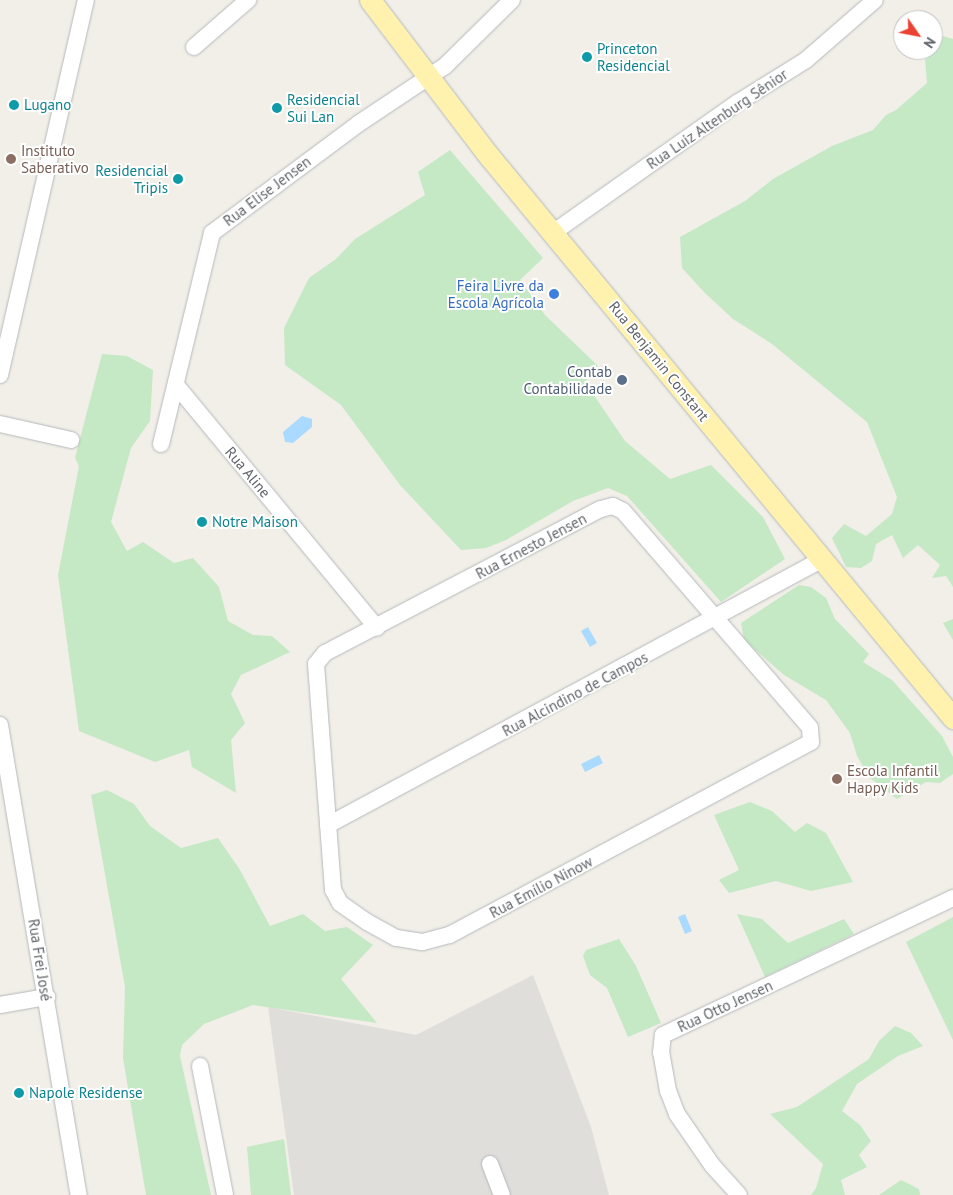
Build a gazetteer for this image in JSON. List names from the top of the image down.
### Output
{
  "streets": {
    "main road": ["Rua Benjamin Constant"],
    "street": [
      "Rua Luiz Altenburg Sênior",
      "Rua Elise Jensen",
      "Rua Aline",
      "Rua Ernesto Jensen",
      "Rua Alcindino de Campos",
      "Rua Emílio Ninow",
      "Rua Frei José",
      "Rua Otto Jensen"
    ]
  },
  "crossings": [
    ["Rua Luiz Altenburg Sênior", "Rua Benjamin Constant"],
    ["Rua Elise Jensen", "Rua Benjamin Constant"],
    ["Rua Elise Jensen", "Rua Aline"],
    ["Rua Benjamin Constant", "Rua Alcindino de Campos"],
    ["Rua Aline", "Rua Ernesto Jensen"],
    ["Rua Ernesto Jensen", "Rua Alcindino de Campos"],
    ["Rua Ernesto Jensen", "Rua Emílio Ninow"],
    ["Rua Alcindino de Campos", "Rua Emílio Ninow"]
  ],
  "places": [
    "Princeton Residencial",
    "Lugano",
    "Residencial Sui Lan",
    "Instituto Saberativo",
    "Residencial Tripis",
    "Feira Livre da Escola Agrícola",
    "Contab Contabilidade",
    "Notre Maison",
    "Escola Infantil Happy Kids",
    "Napole Residense"
  ],
  "north": "bottom right"
}
